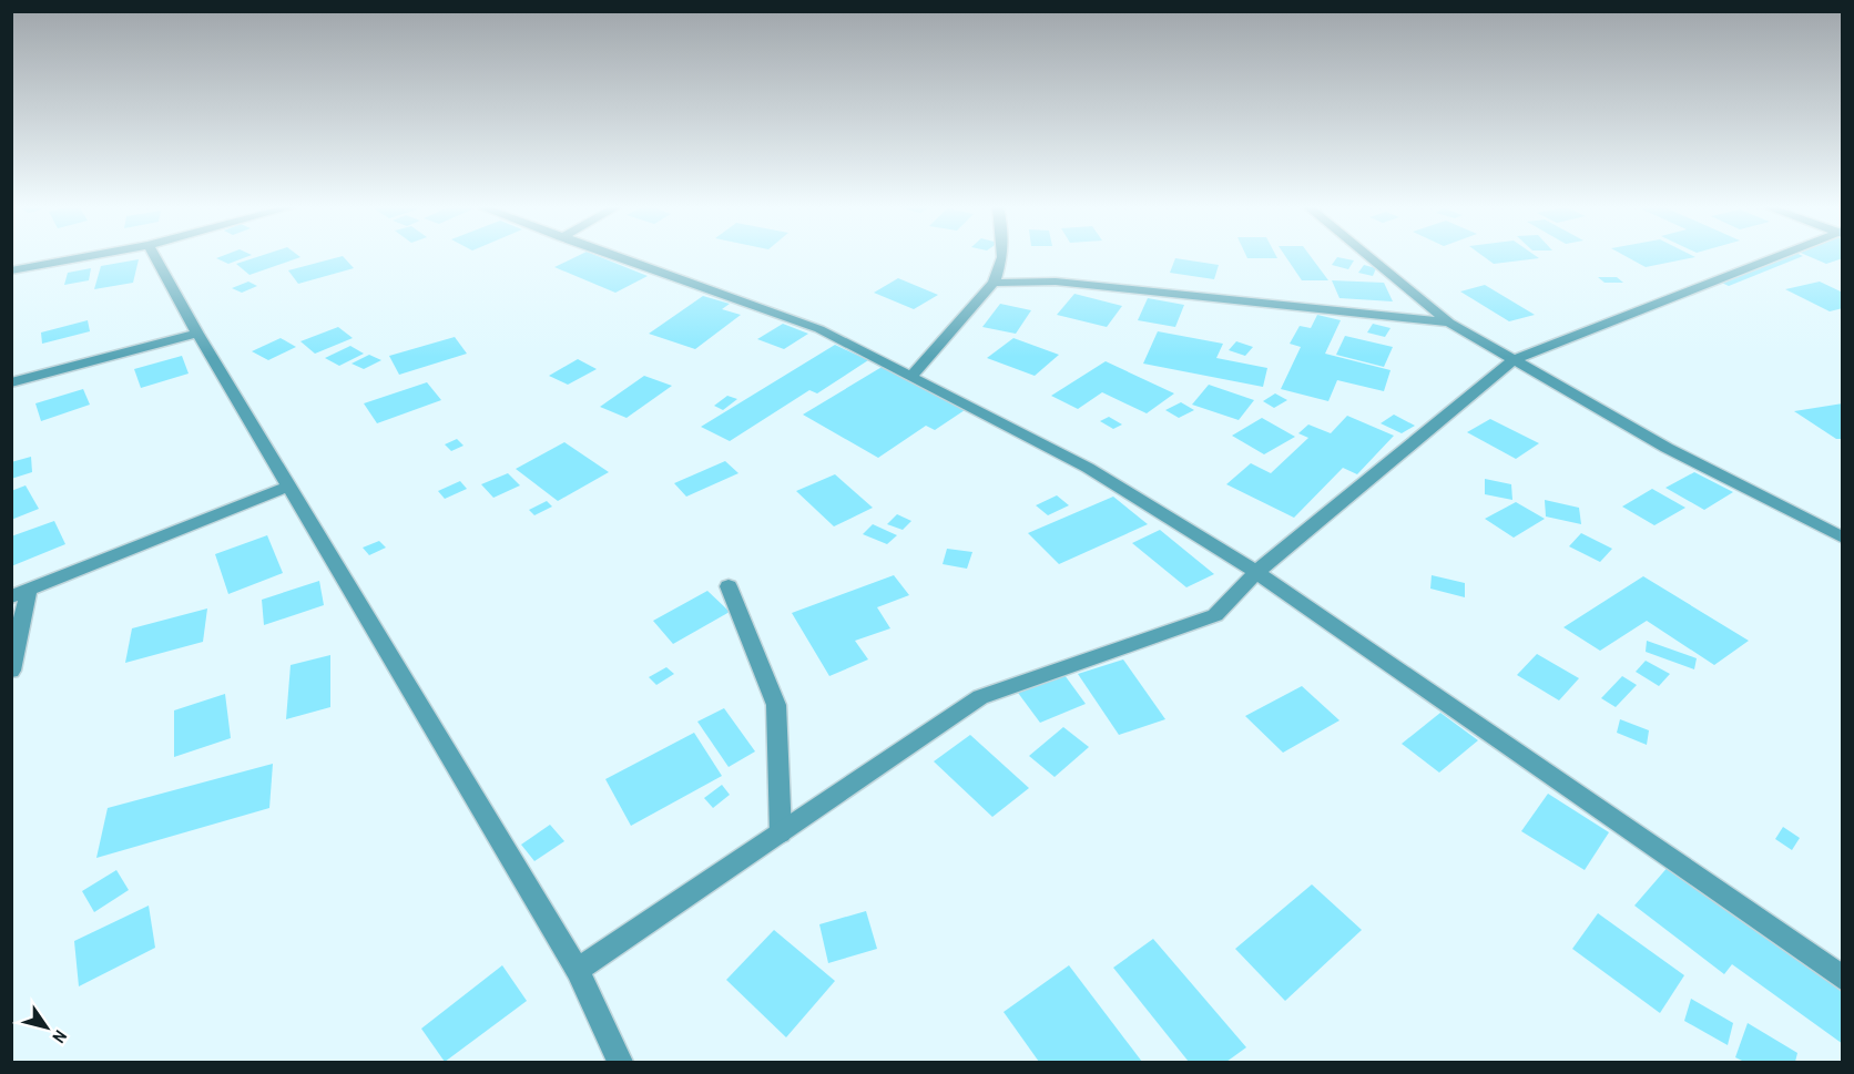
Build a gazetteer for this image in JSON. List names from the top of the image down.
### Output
{
  "north": "bottom right"
}
